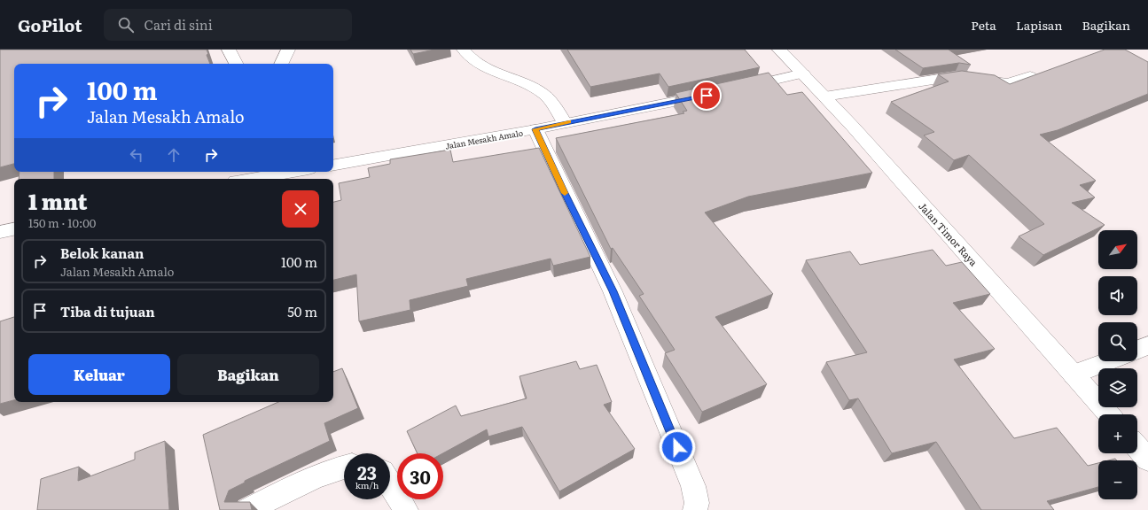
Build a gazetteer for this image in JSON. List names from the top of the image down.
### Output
{
  "streets": {
    "main road": ["Jalan Mesakh Amalo", "Jalan Timor Raya"]
  },
  "north": "top right",
  "page": {
    "header": "GoPilot",
    "search": "Cari di sini",
    "nav": ["Peta", "Lapisan", "Bagikan"],
    "turn": ["100 m", "Jalan Mesakh Amalo"],
    "heading": ["1 mnt", "150 m · 10:00"],
    "map_buttons": ["+", "−"],
    "list": [
      {
        "name": "Belok kanan",
        "note": "Jalan Mesakh Amalo",
        "value": "100 m"
      },
      {
        "name": "Tiba di tujuan",
        "value": "50 m"
      }
    ],
    "buttons": ["Keluar", "Bagikan"],
    "speed": "23 km/h",
    "limit": "30"
  }
}
